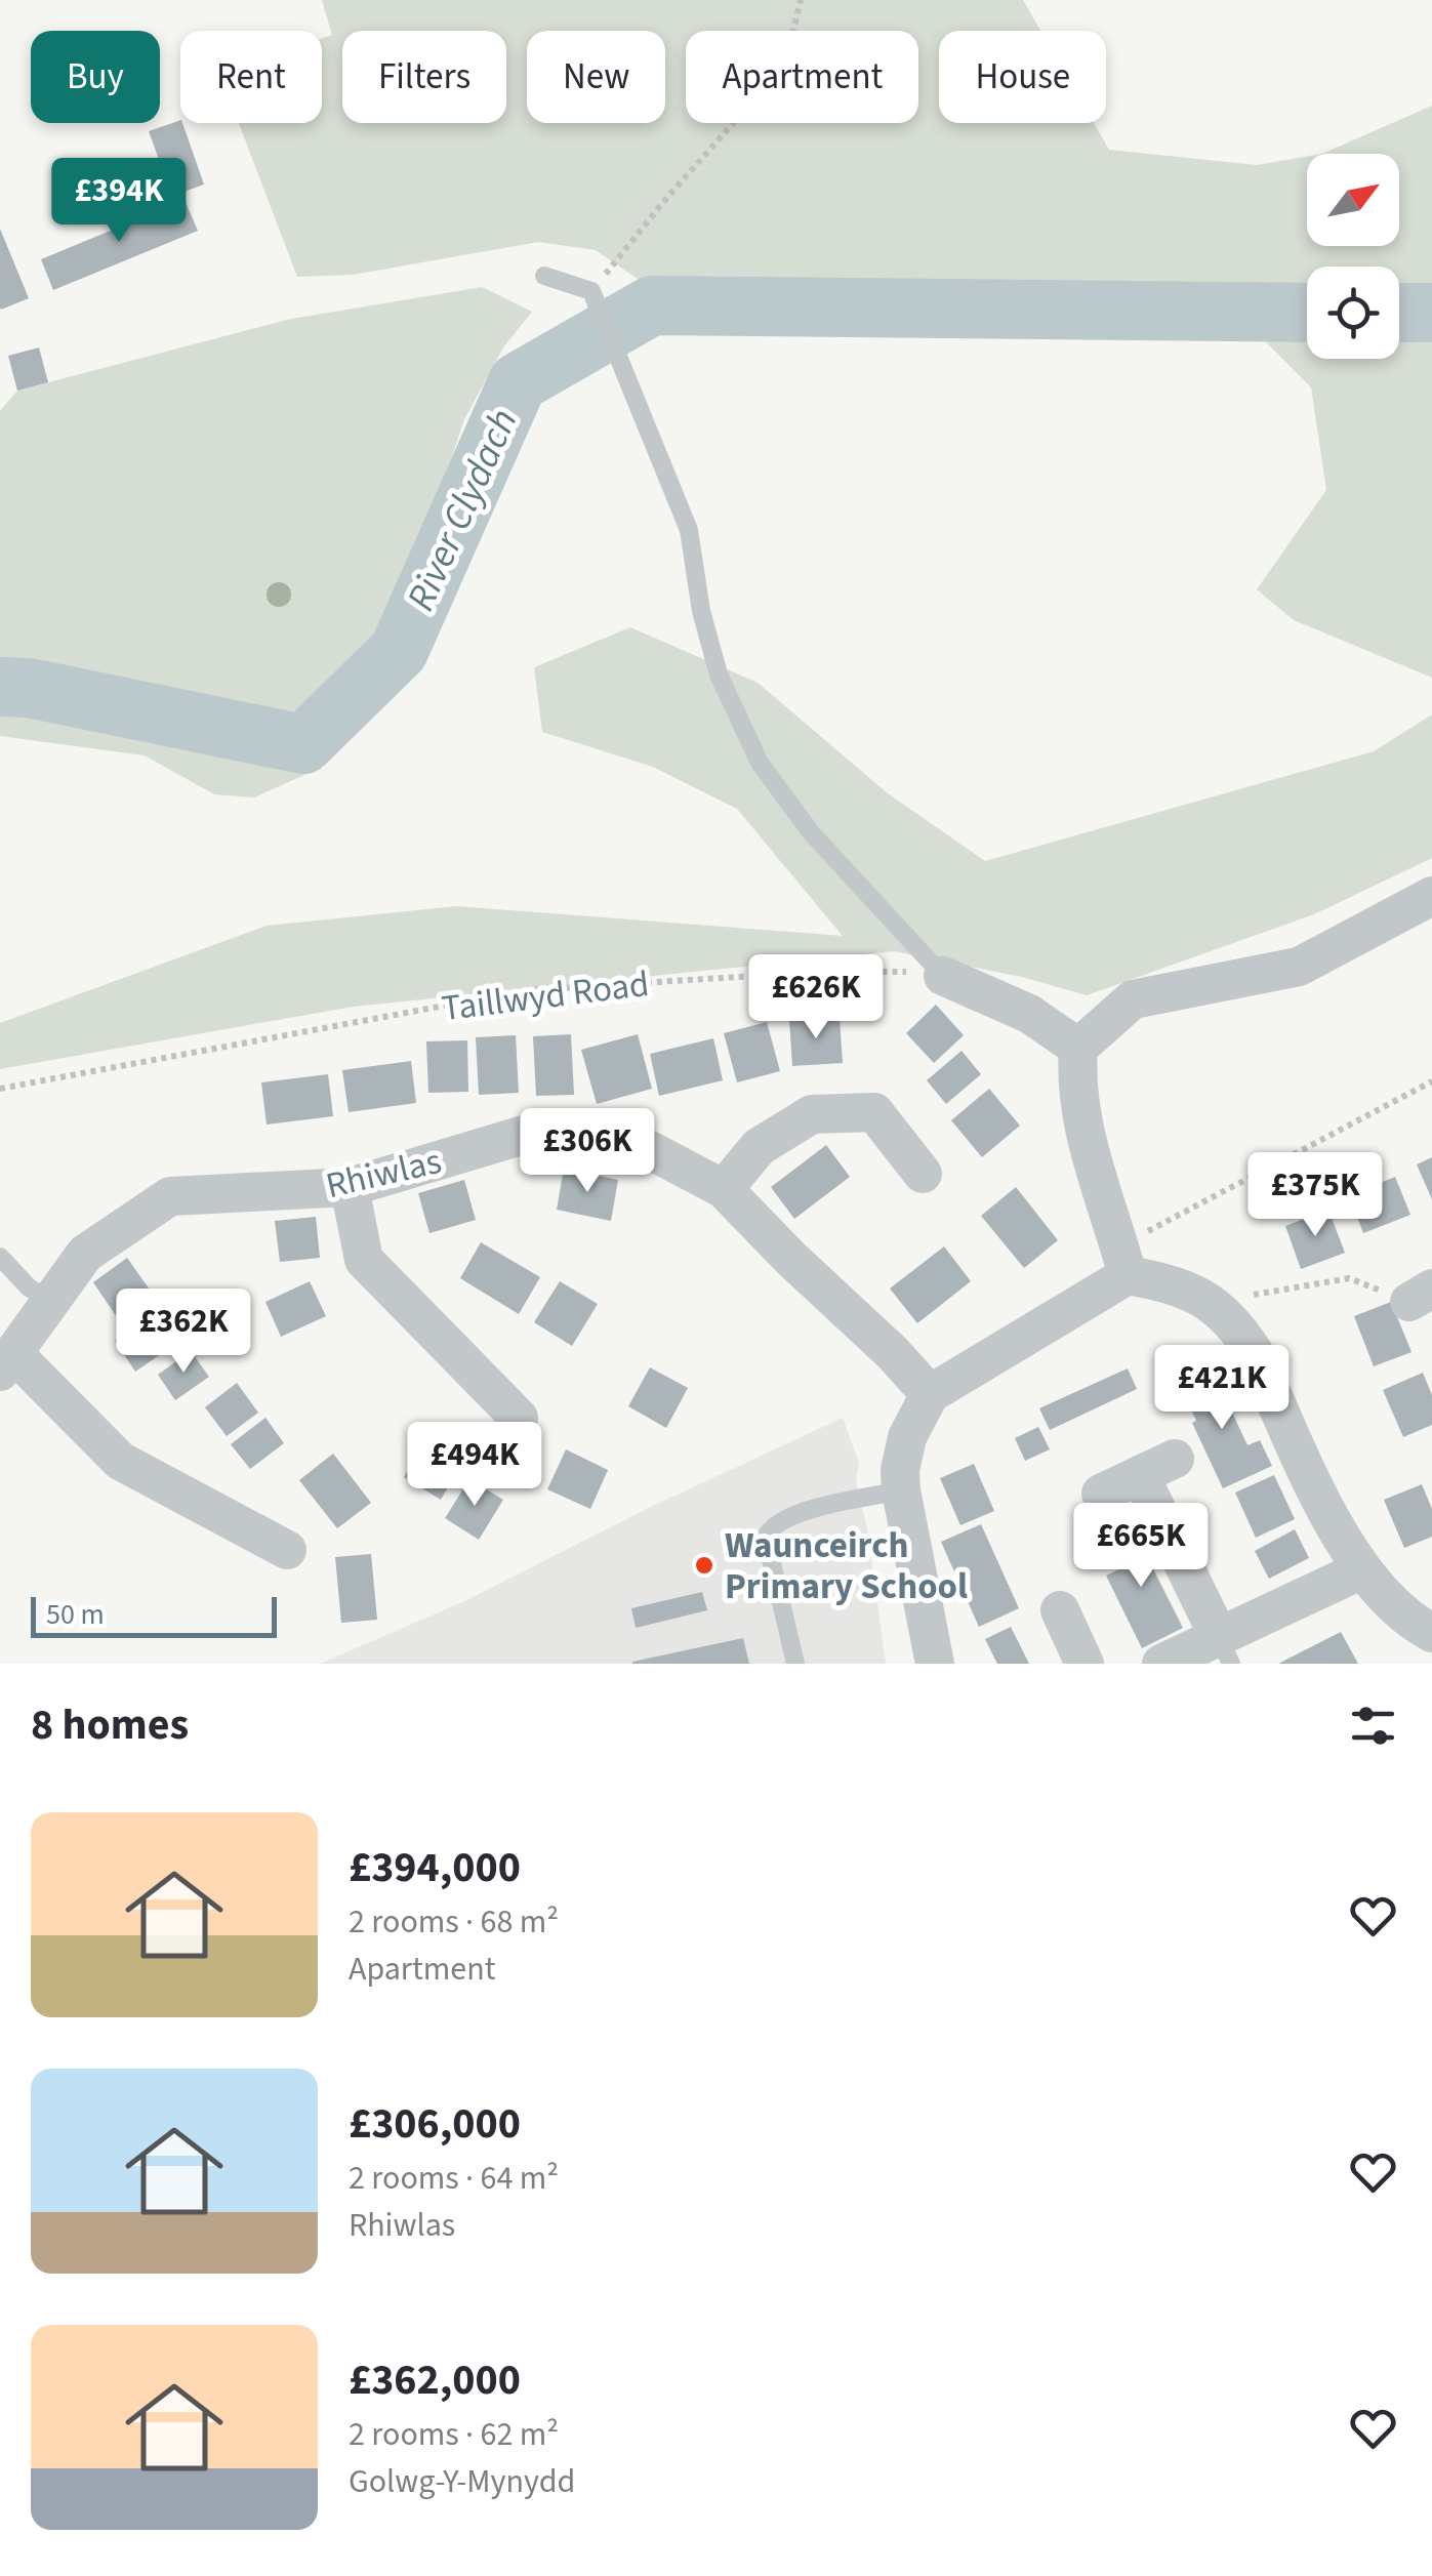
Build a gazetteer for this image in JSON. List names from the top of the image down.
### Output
{
  "streets": {
    "street": ["Rhiwlas"],
    "path": ["Taillwyd Road"]
  },
  "water": ["River Clydach"],
  "places": ["Waunceirch Primary School"],
  "scale_bar": "50 m",
  "north": "top right",
  "page": {
    "chip": [
      "Buy",
      "Rent",
      "Filters",
      "New",
      "Apartment",
      "House"
    ],
    "price": [
      "£394K",
      "£626K",
      "£306K",
      "£375K",
      "£362K",
      "£421K",
      "£494K",
      "£665K"
    ],
    "scale": "50 m",
    "heading": "8 homes",
    "list": [
      {
        "name": "£394,000",
        "note": "2 rooms · 68 m² · Apartment"
      },
      {
        "name": "£306,000",
        "note": "2 rooms · 64 m² · Rhiwlas"
      },
      {
        "name": "£362,000",
        "note": "2 rooms · 62 m² · Golwg-Y-Mynydd"
      }
    ]
  }
}
